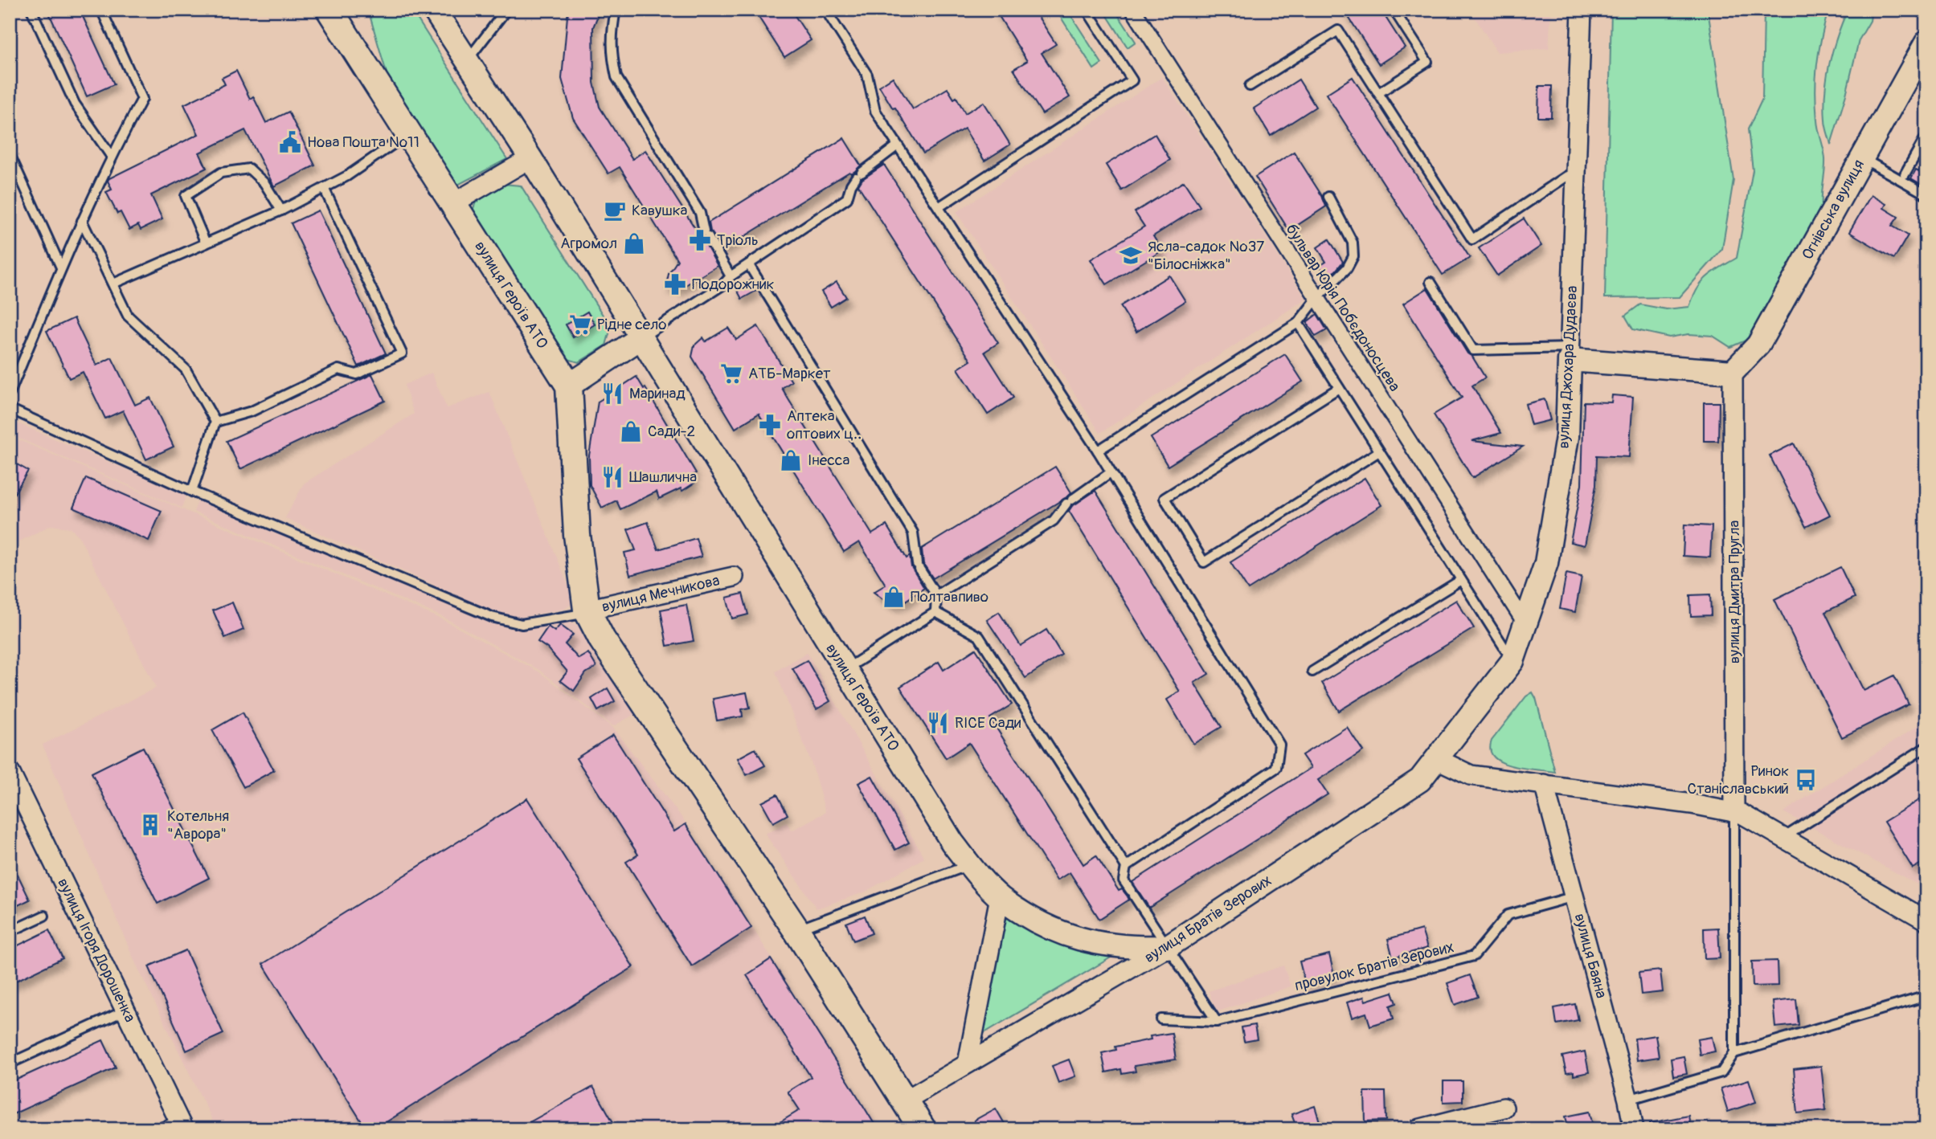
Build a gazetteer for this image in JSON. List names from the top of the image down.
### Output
{
  "streets": {
    "main road": ["вулиця Героїв АТО"],
    "street": [
      "Огнівська вулиця",
      "бульвар Юрія Побєдоносцева",
      "вулиця Джохара Дудаєва",
      "вулиця Дмитра Пругла",
      "вулиця Мечникова",
      "вулиця Братів Зерових",
      "вулиця Ігоря Дорошенка",
      "вулиця Баяна"
    ],
    "lane": ["провулок Братів Зерових"]
  },
  "crossings": [
    ["Огнівська вулиця", "вулиця Дмитра Пругла"],
    ["вулиця Героїв АТО", "вулиця Мечникова"],
    ["вулиця Героїв АТО", "вулиця Братів Зерових"],
    ["бульвар Юрія Побєдоносцева", "вулиця Джохара Дудаєва"],
    ["вулиця Джохара Дудаєва", "вулиця Братів Зерових"],
    ["вулиця Баяна", "провулок Братів Зерових"]
  ],
  "places": {
    "public building": ["Нова Пошта №11"],
    "cafe": ["Кавушка"],
    "pharmacy": ["Тріоль", "Подорожник", "Аптека оптових ц‥"],
    "shop": [
      "Агромол",
      "Сади-2",
      "Інесса",
      "Полтавпиво"
    ],
    "school or university": ["Ясла-садок №37 \"Білосніжка\""],
    "supermarket": ["Рідне село", "АТБ-Маркет"],
    "restaurant": ["Маринад", "Шашлична", "RICE Сади"],
    "bus stop": ["Ринок Станіславський"],
    "building": ["Котельня \"Аврора\""]
  }
}
